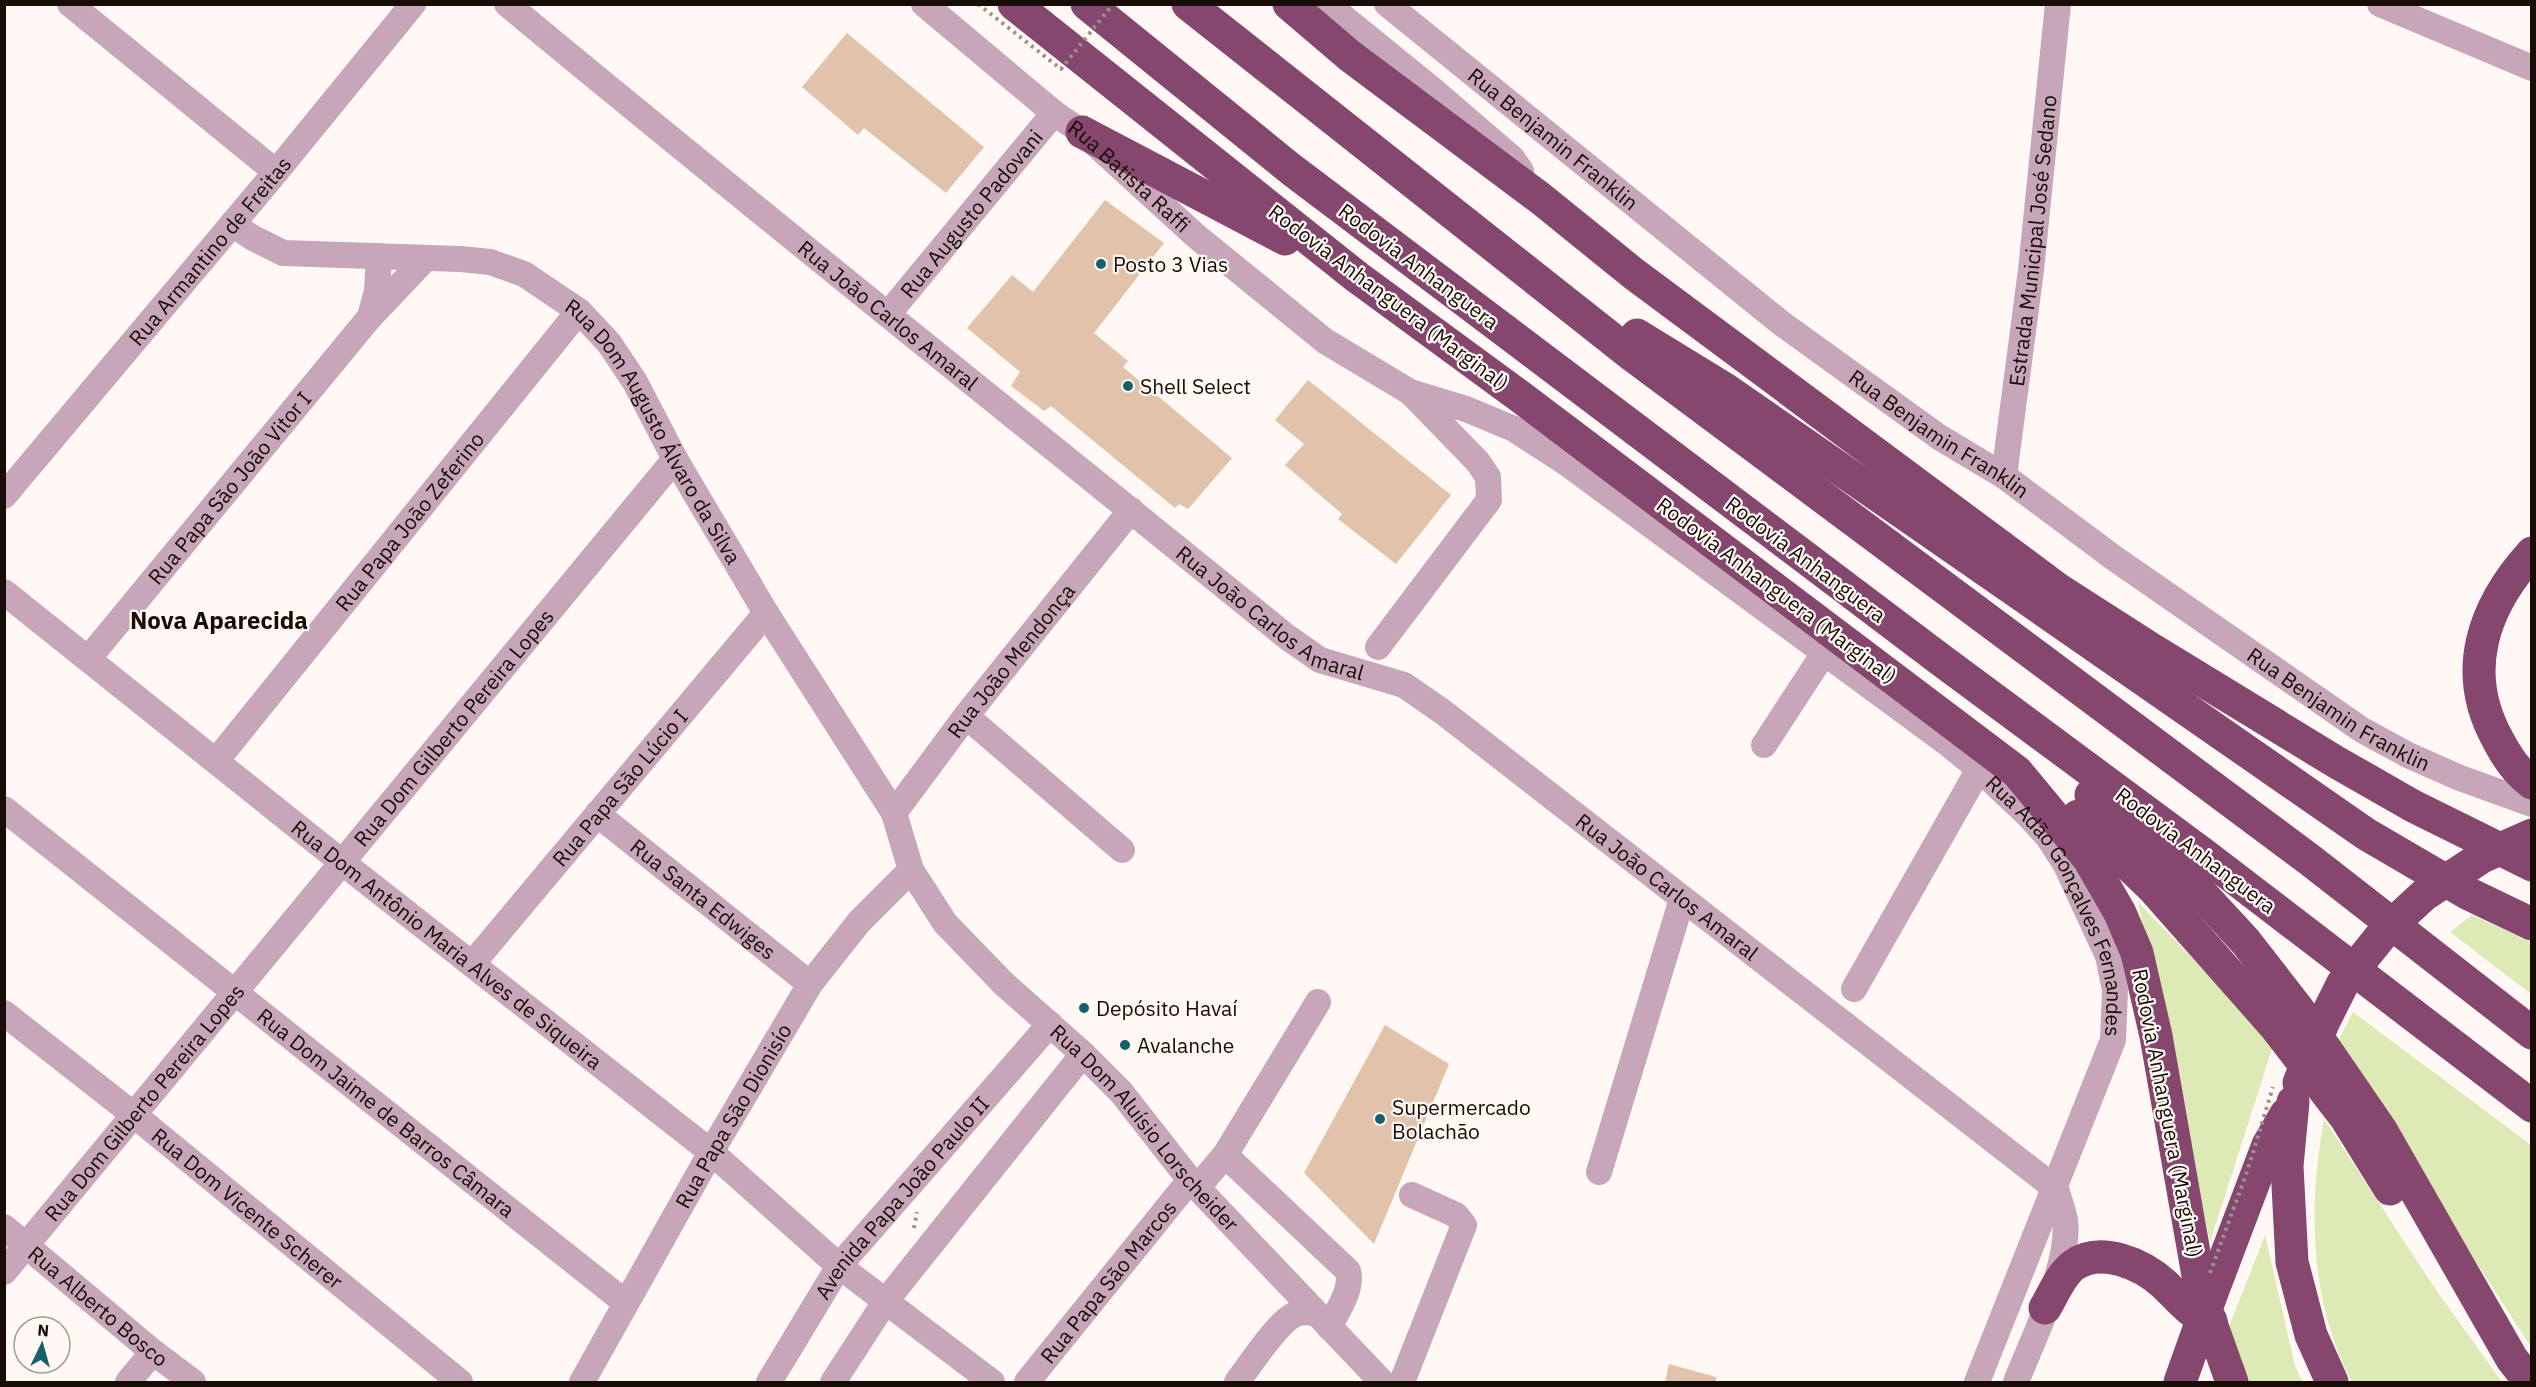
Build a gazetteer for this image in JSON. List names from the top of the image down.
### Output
{
  "streets": {
    "highway": ["Rodovia Anhanguera", "Rodovia Anhanguera (Marginal)"],
    "street": [
      "Rua Benjamin Franklin",
      "Rua Batista Raffi",
      "Rua Augusto Padovani",
      "Estrada Municipal José Sedano",
      "Rua Armantino de Freitas",
      "Rua João Carlos Amaral",
      "Rua Dom Augusto Álvaro da Silva",
      "Rua Papa São João Vitor I",
      "Rua Papa João Zeferino",
      "Rua João Mendonça",
      "Rua Dom Gilberto Pereira Lopes",
      "Rua Papa São Lúcio I",
      "Rua Santa Edwiges",
      "Rua Adão Gonçalves Fernandes",
      "Rua Dom Antônio Maria Alves de Siqueira",
      "Rua Dom Jaime de Barros Câmara",
      "Rua Papa São Dionisío",
      "Rua Dom Aluísio Lorscheider",
      "Avenida Papa João Paulo II",
      "Rua Dom Vicente Scherer",
      "Rua Papa São Marcos",
      "Rua Alberto Bosco"
    ]
  },
  "crossings": [
    ["Rua Benjamin Franklin", "Estrada Municipal José Sedano"],
    ["Rua Batista Raffi", "Rua Augusto Padovani"],
    ["Rua Batista Raffi", "Rua Adão Gonçalves Fernandes"],
    ["Rua Augusto Padovani", "Rua João Carlos Amaral"],
    ["Rua Armantino de Freitas", "Rua Dom Augusto Álvaro da Silva"],
    ["Rua João Carlos Amaral", "Rua João Mendonça"],
    ["Rua João Carlos Amaral", "Rua Adão Gonçalves Fernandes"],
    ["Rua Dom Augusto Álvaro da Silva", "Rua Papa São João Vitor I"],
    ["Rua Dom Augusto Álvaro da Silva", "Rua Papa João Zeferino"],
    ["Rua Dom Augusto Álvaro da Silva", "Rua João Mendonça"],
    ["Rua Dom Augusto Álvaro da Silva", "Rua Dom Gilberto Pereira Lopes"],
    ["Rua Dom Augusto Álvaro da Silva", "Rua Papa São Lúcio I"],
    ["Rua Dom Augusto Álvaro da Silva", "Rua Papa São Dionisío"],
    ["Rua Dom Augusto Álvaro da Silva", "Rua Dom Aluísio Lorscheider"],
    ["Rua Papa São João Vitor I", "Rua Dom Antônio Maria Alves de Siqueira"],
    ["Rua Papa João Zeferino", "Rua Dom Antônio Maria Alves de Siqueira"],
    ["Rua Dom Gilberto Pereira Lopes", "Rua Dom Antônio Maria Alves de Siqueira"],
    ["Rua Dom Gilberto Pereira Lopes", "Rua Dom Jaime de Barros Câmara"],
    ["Rua Dom Gilberto Pereira Lopes", "Rua Dom Vicente Scherer"],
    ["Rua Dom Gilberto Pereira Lopes", "Rua Alberto Bosco"],
    ["Rua Papa São Lúcio I", "Rua Santa Edwiges"],
    ["Rua Papa São Lúcio I", "Rua Dom Antônio Maria Alves de Siqueira"],
    ["Rua Santa Edwiges", "Rua Papa São Dionisío"],
    ["Rua Dom Antônio Maria Alves de Siqueira", "Rua Papa São Dionisío"],
    ["Rua Dom Antônio Maria Alves de Siqueira", "Avenida Papa João Paulo II"],
    ["Rua Dom Jaime de Barros Câmara", "Rua Papa São Dionisío"],
    ["Rua Papa São Dionisío", "Rua Dom Aluísio Lorscheider"],
    ["Rua Dom Aluísio Lorscheider", "Avenida Papa João Paulo II"],
    ["Rua Dom Aluísio Lorscheider", "Rua Papa São Marcos"]
  ],
  "districts": ["Nova Aparecida"],
  "places": [
    "Posto 3 Vias",
    "Shell Select",
    "Depósito Havaí",
    "Avalanche",
    "Supermercado Bolachão"
  ],
  "north": "top"
}
